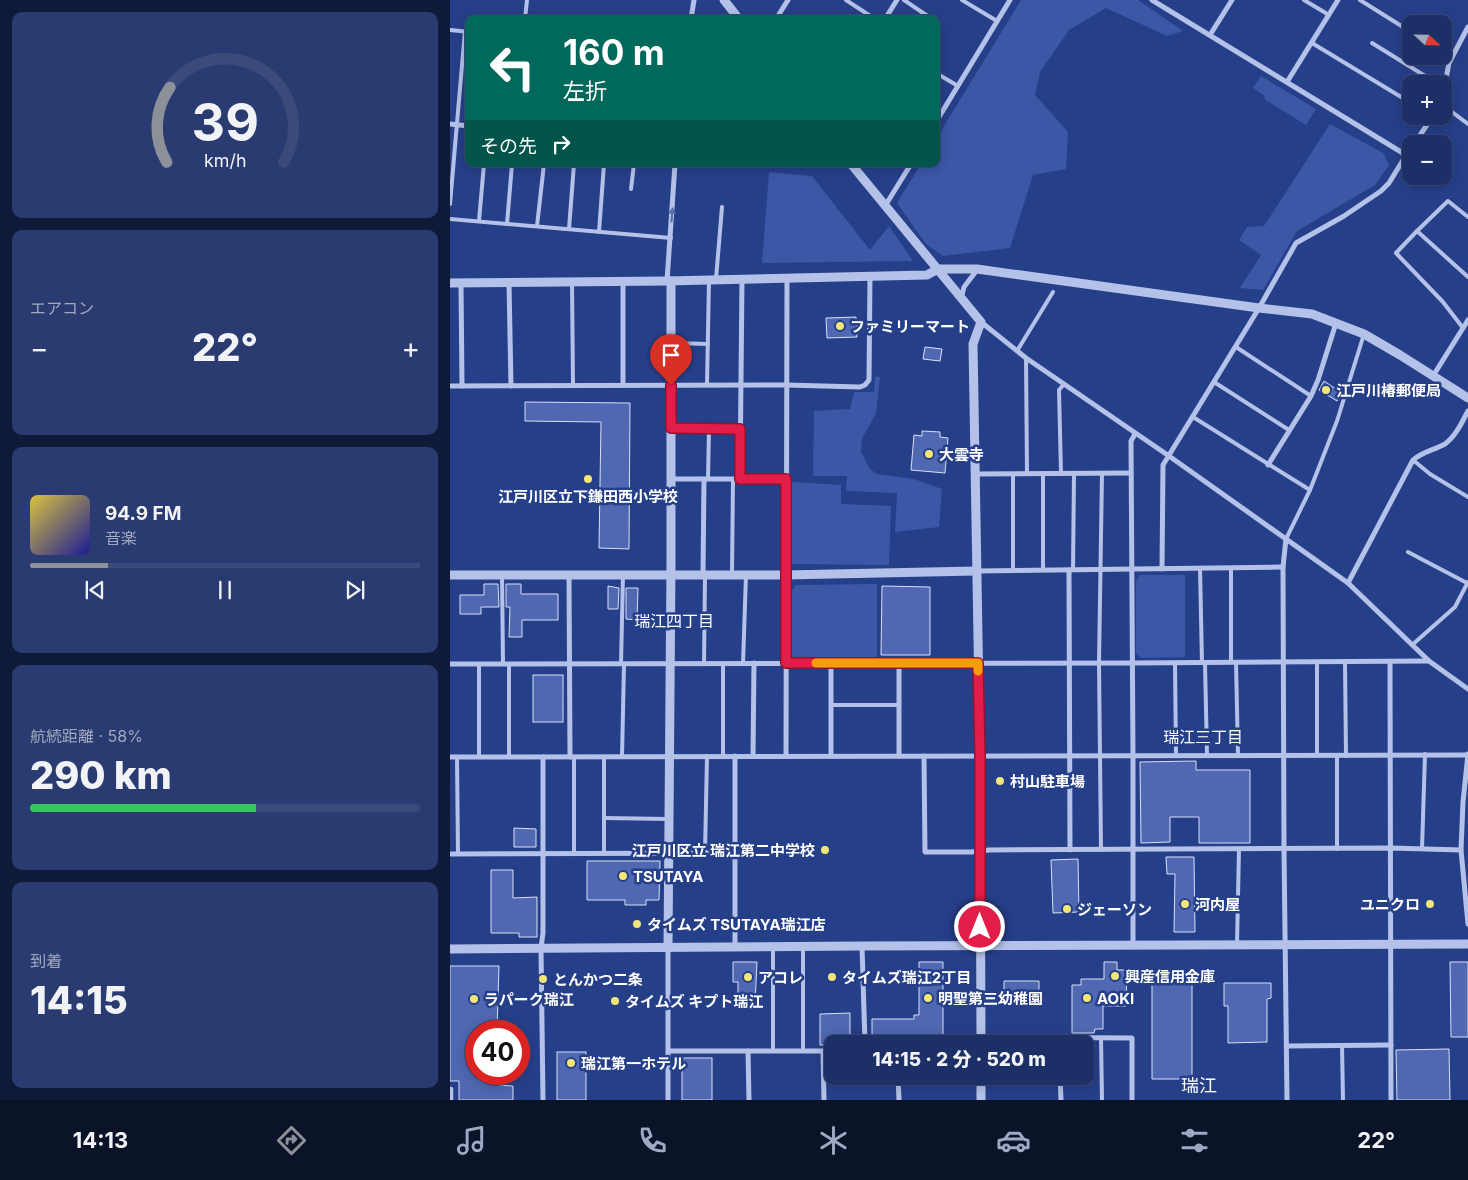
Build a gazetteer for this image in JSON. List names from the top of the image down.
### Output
{
  "districts": ["瑞江四丁目", "瑞江三丁目", "瑞江"],
  "places": [
    "ファミリーマート",
    "江戸川椿郵便局",
    "大雲寺",
    "江戸川区立下鎌田西小学校",
    "村山駐車場",
    "江戸川区立 瑞江第二中学校",
    "TSUTAYA",
    "河内屋",
    "ユニクロ",
    "ジェーソン",
    "タイムズ TSUTAYA瑞江店",
    "興産信用金庫",
    "アコレ",
    "タイムズ瑞江2丁目",
    "とんかつ二条",
    "明聖第三幼稚園",
    "AOKI",
    "ラパーク瑞江",
    "タイムズ キプト瑞江",
    "瑞江第一ホテル"
  ],
  "north": "right",
  "page": {
    "map_buttons": ["+", "−"],
    "turn": ["160 m", "左折"],
    "then": "その先",
    "tile": [
      "エアコン",
      ["航続距離 · 58%", "290 km"],
      ["到着", "14:15"]
    ],
    "heat": ["−", "22°", "+"],
    "song": ["94.9 FM", "音楽"],
    "limit": "40",
    "trip": "14:15 · 2 分 · 520 m",
    "tabs": ["14:13", "22°"],
    "gauge": ["39", "km/h"]
  }
}
